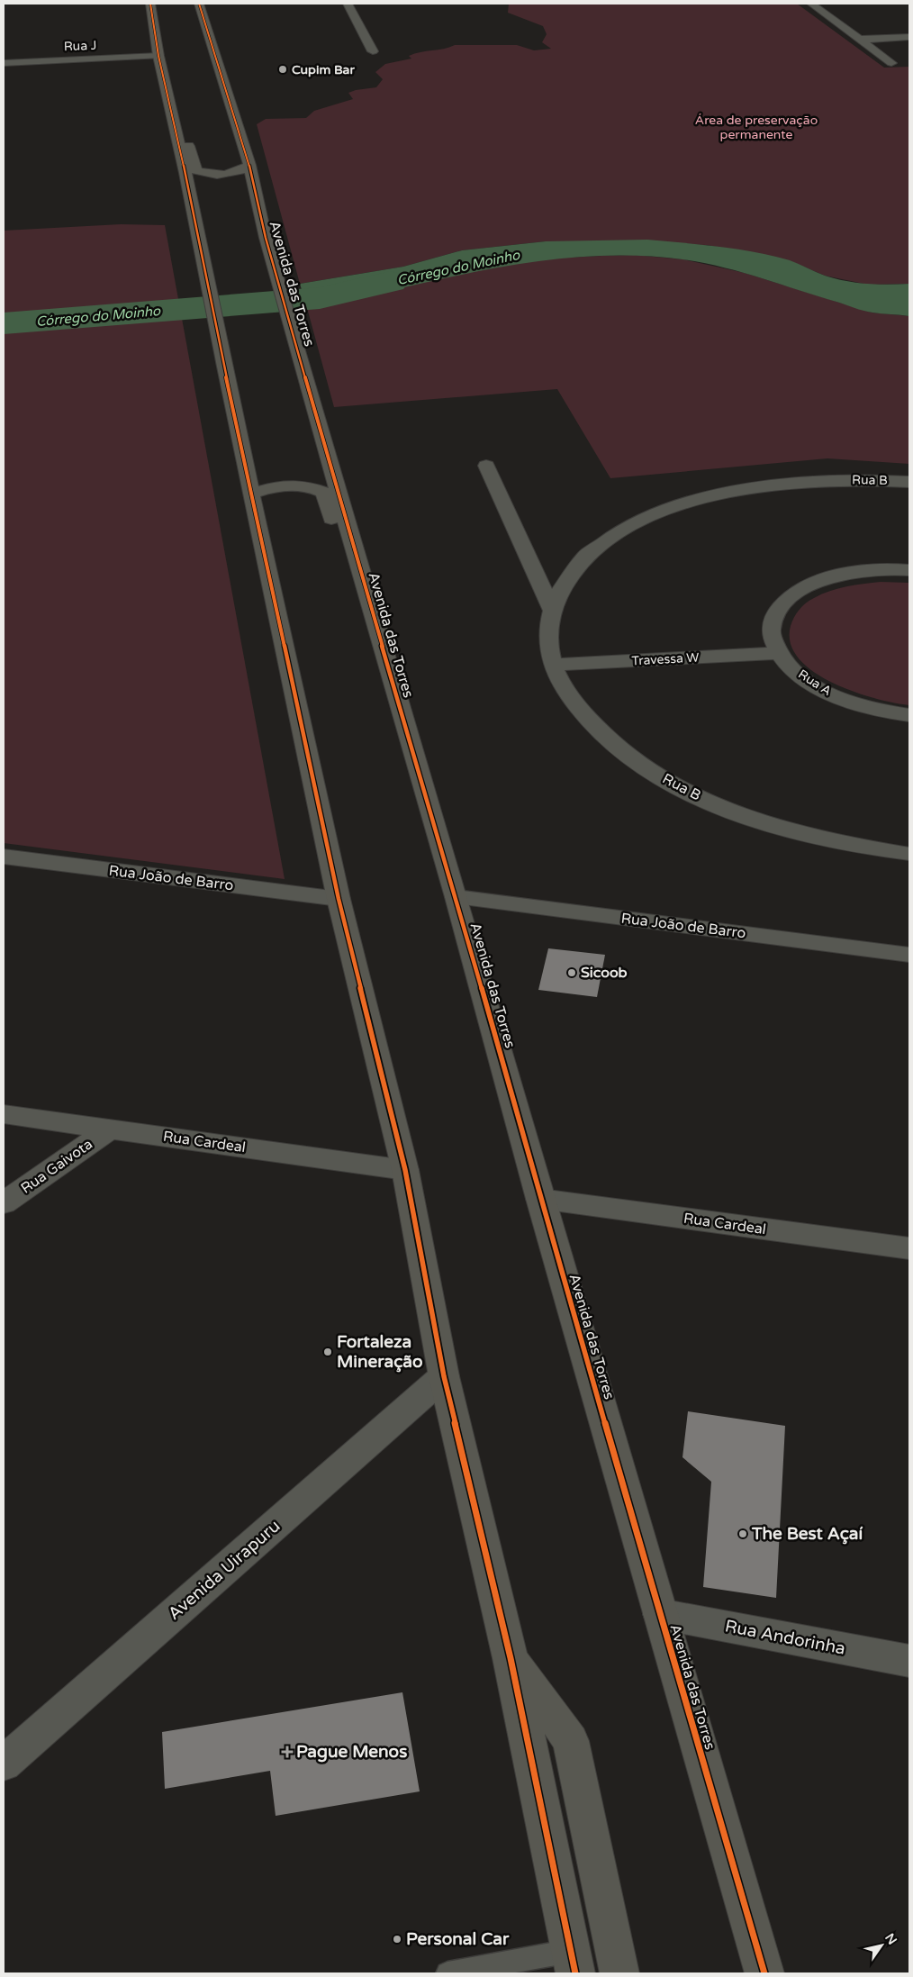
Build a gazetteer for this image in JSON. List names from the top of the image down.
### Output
{
  "streets": {
    "main road": ["Avenida das Torres"],
    "street": [
      "Rua J",
      "Rua B",
      "Travessa W",
      "Rua A",
      "Rua João de Barro",
      "Rua Cardeal",
      "Rua Gaivota",
      "Avenida Uirapuru",
      "Rua Andorinha"
    ]
  },
  "crossings": [
    ["Avenida das Torres", "Rua João de Barro"],
    ["Avenida das Torres", "Rua Cardeal"],
    ["Avenida das Torres", "Rua Andorinha"],
    ["Rua B", "Travessa W"],
    ["Travessa W", "Rua A"],
    ["Rua Cardeal", "Rua Gaivota"]
  ],
  "water": ["Córrego do Moinho"],
  "parks": ["Área de preservação permanente"],
  "places": {
    "other": [
      "Cupim Bar",
      "Sicoob",
      "Fortaleza Mineração",
      "The Best Açaí",
      "Personal Car"
    ],
    "health": ["Pague Menos"]
  },
  "north": "top right"
}
